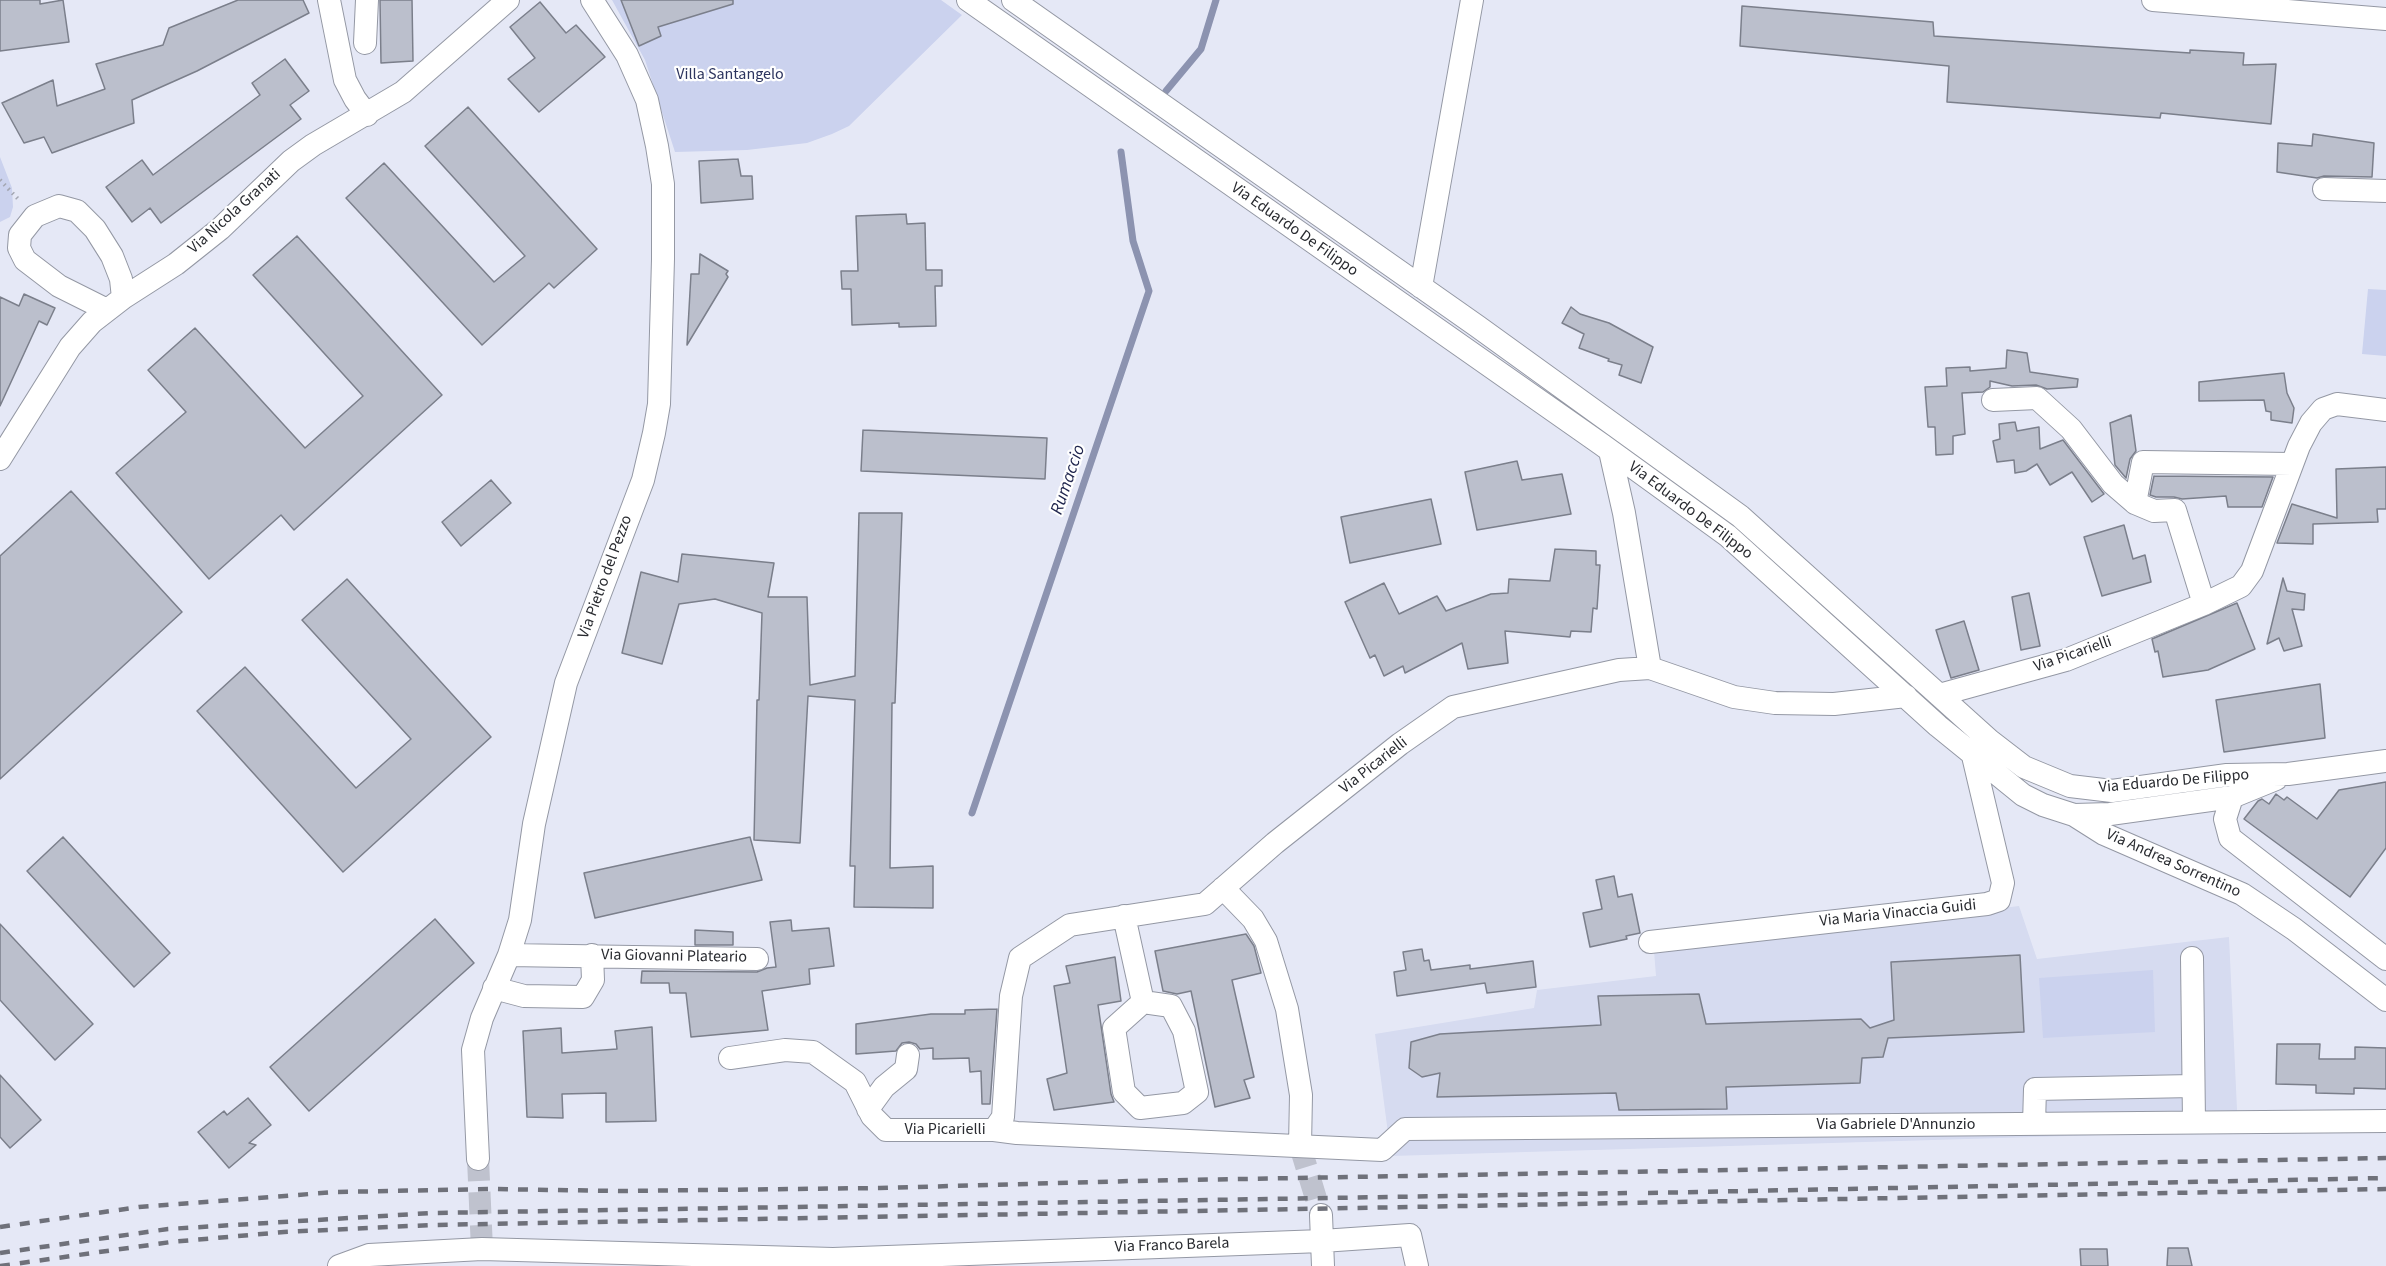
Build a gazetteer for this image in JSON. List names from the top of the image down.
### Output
{
  "streets": {
    "street": [
      "Via Nicola Granati",
      "Via Eduardo De Filippo",
      "Via Pietro del Pezzo",
      "Via Picarielli",
      "Via Andrea Sorrentino",
      "Via Maria Vinaccia Guidi",
      "Via Giovanni Plateario",
      "Via Gabriele D'Annunzio",
      "Via Franco Barela"
    ]
  },
  "crossings": [
    ["Via Eduardo De Filippo", "Via Picarielli"],
    ["Via Eduardo De Filippo", "Via Andrea Sorrentino"],
    ["Via Eduardo De Filippo", "Via Maria Vinaccia Guidi"],
    ["Via Pietro del Pezzo", "Via Giovanni Plateario"]
  ],
  "water": ["Rumaccio"],
  "parks": ["Villa Santangelo"]
}
